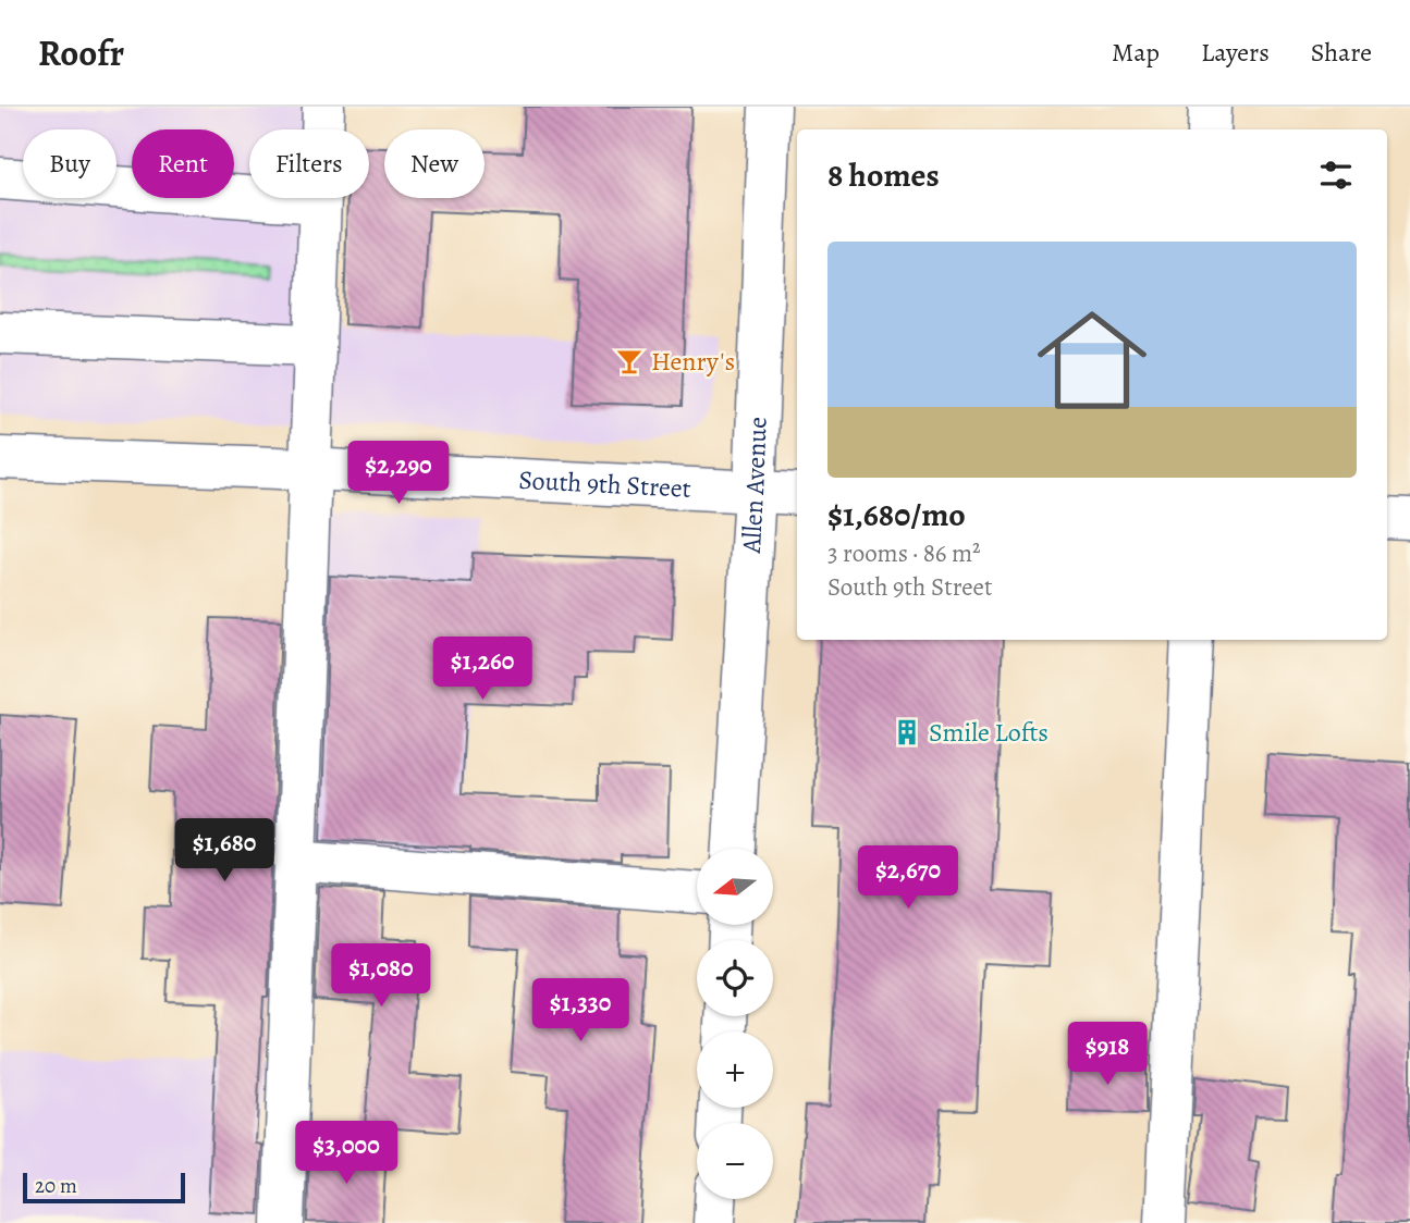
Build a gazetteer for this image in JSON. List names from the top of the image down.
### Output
{
  "streets": {
    "street": ["South 9th Street", "Allen Avenue"]
  },
  "crossings": [
    ["South 9th Street", "Allen Avenue"]
  ],
  "places": {
    "bar": ["Henry's"],
    "building": ["Smile Lofts"]
  },
  "scale_bar": "20 m",
  "north": "left",
  "page": {
    "header": "Roofr",
    "nav": ["Map", "Layers", "Share"],
    "chip": [
      "Buy",
      "Rent",
      "Filters",
      "New"
    ],
    "heading": "8 homes",
    "list": [
      {
        "name": "$1,680/mo",
        "note": "3 rooms · 86 m² · South 9th Street"
      }
    ],
    "price": [
      "$2,290",
      "$1,260",
      "$1,680",
      "$2,670",
      "$1,080",
      "$1,330",
      "$918",
      "$3,000"
    ],
    "map_buttons": ["+", "−"],
    "scale": "20 m"
  }
}
